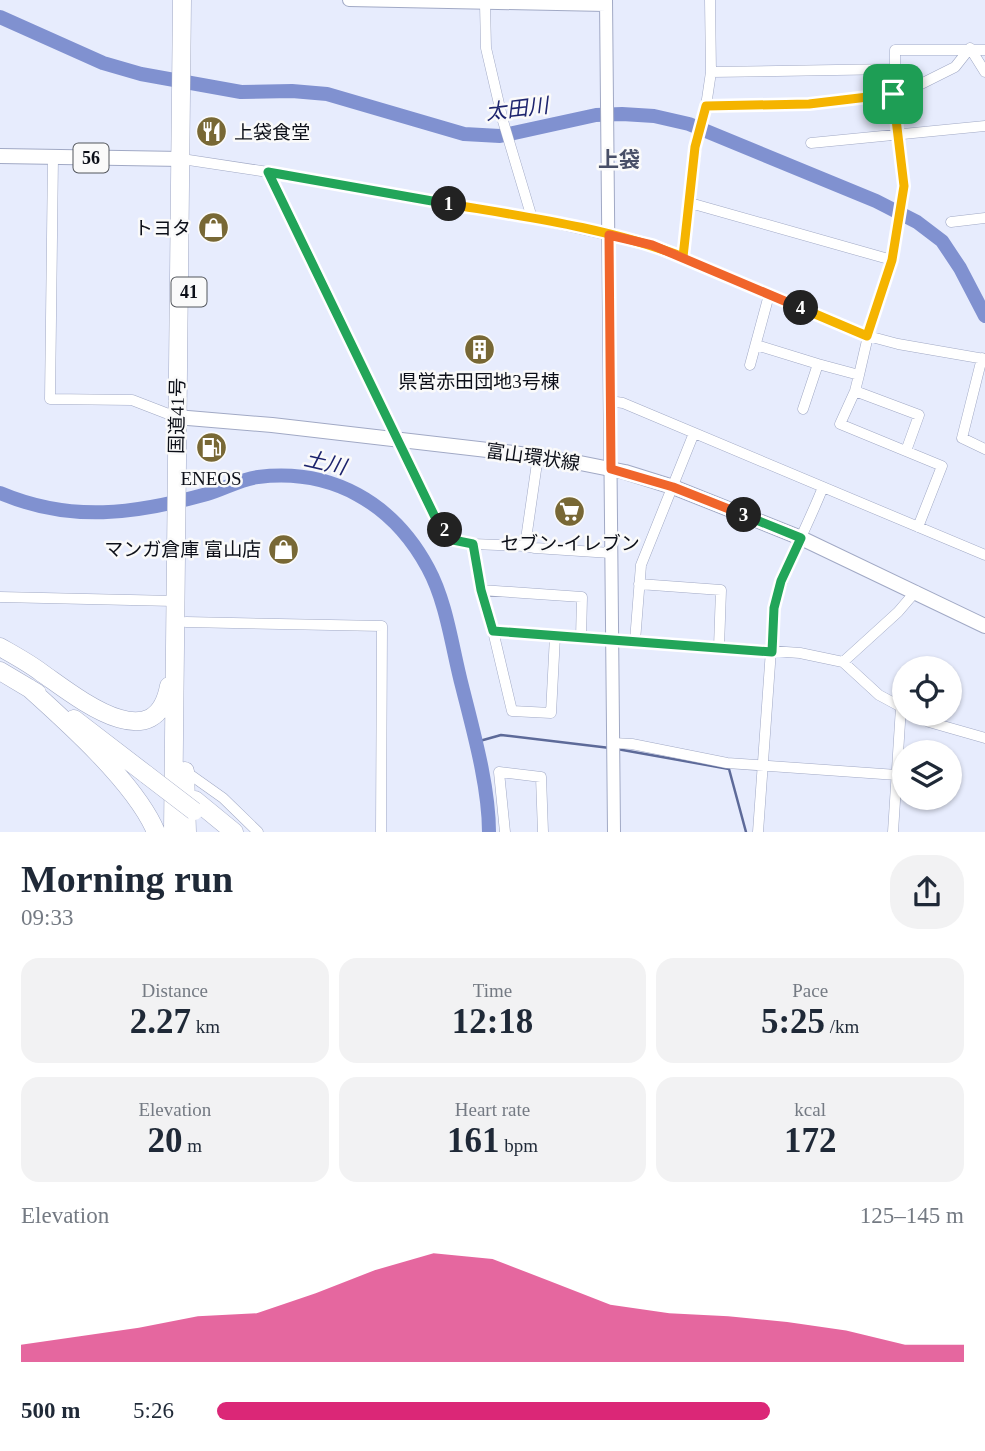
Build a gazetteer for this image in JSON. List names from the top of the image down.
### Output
{
  "streets": {
    "highway": ["41", "国道41号"],
    "main road": ["56", "富山環状線"]
  },
  "crossings": [
    ["56", "国道41号"],
    ["国道41号", "富山環状線"]
  ],
  "districts": ["上袋"],
  "water": ["太田川", "土川"],
  "places": {
    "restaurant": ["上袋食堂"],
    "shop": ["トヨタ", "マンガ倉庫 富山店"],
    "building": ["県営赤田団地3号棟"],
    "fuel station": ["ENEOS"],
    "supermarket": ["セブン-イレブン"]
  },
  "page": {
    "pins": [
      "1",
      "4",
      "3",
      "2"
    ],
    "heading": ["Morning run", "09:33"],
    "stats": [
      ["Distance", "2.27 km"],
      ["Time", "12:18"],
      ["Pace", "5:25 /km"],
      ["Elevation", "20 m"],
      ["Heart rate", "161 bpm"],
      ["kcal", "172"]
    ],
    "chart": ["Elevation", "125–145 m"],
    "list": [
      {
        "name": "500 m",
        "note": "5:26"
      }
    ]
  }
}
